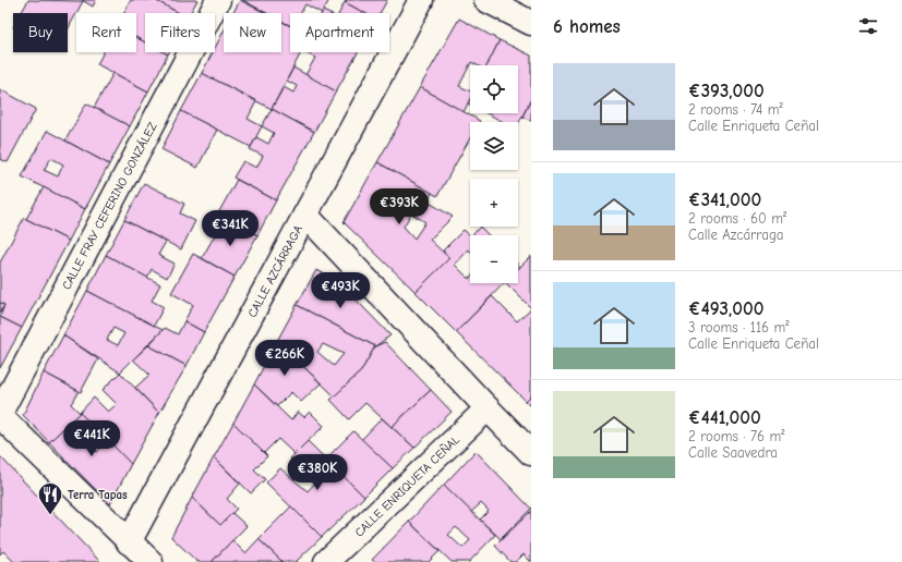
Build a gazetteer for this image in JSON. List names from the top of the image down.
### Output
{
  "streets": {
    "street": ["CALLE FRAY CEFERINO GONZÁLEZ", "CALLE AZCÁRRAGA", "CALLE ENRIQUETA CEÑAL"]
  },
  "places": {
    "restaurant": ["Terra Tapas"]
  },
  "page": {
    "heading": "6 homes",
    "chip": [
      "Buy",
      "Rent",
      "Filters",
      "New",
      "Apartment"
    ],
    "list": [
      {
        "name": "€393,000",
        "note": "2 rooms · 74 m² · Calle Enriqueta Ceñal"
      },
      {
        "name": "€341,000",
        "note": "2 rooms · 60 m² · Calle Azcárraga"
      },
      {
        "name": "€493,000",
        "note": "3 rooms · 116 m² · Calle Enriqueta Ceñal"
      },
      {
        "name": "€441,000",
        "note": "2 rooms · 76 m² · Calle Saavedra"
      }
    ],
    "map_buttons": ["+", "−"],
    "price": [
      "€393K",
      "€341K",
      "€493K",
      "€266K",
      "€441K",
      "€380K"
    ]
  }
}
